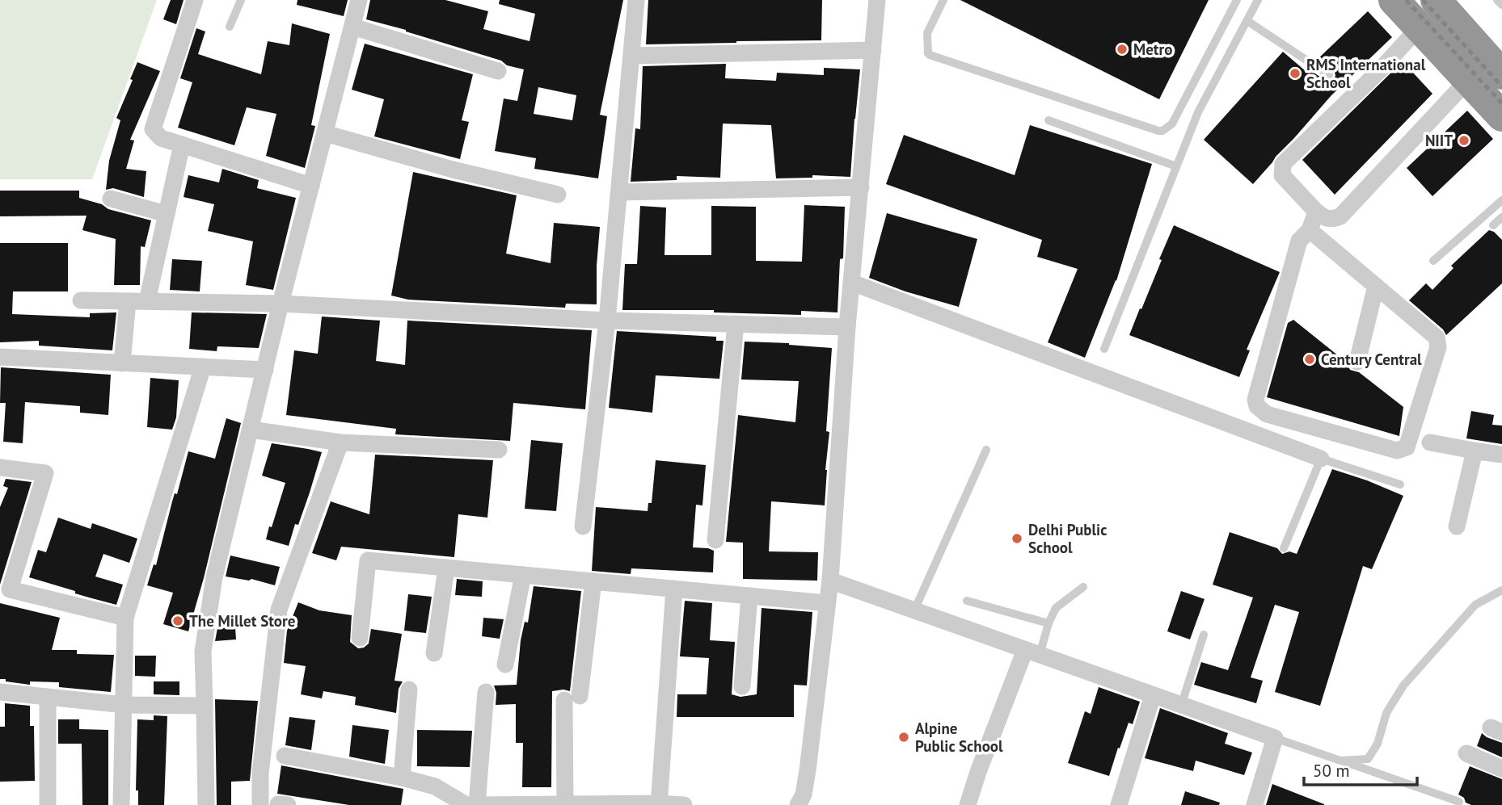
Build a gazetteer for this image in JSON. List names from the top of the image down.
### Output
{
  "places": [
    "Metro",
    "RMS International School",
    "NIIT",
    "Century Central",
    "Delhi Public School",
    "The Millet Store",
    "Alpine Public School"
  ],
  "scale_bar": "50 m"
}
